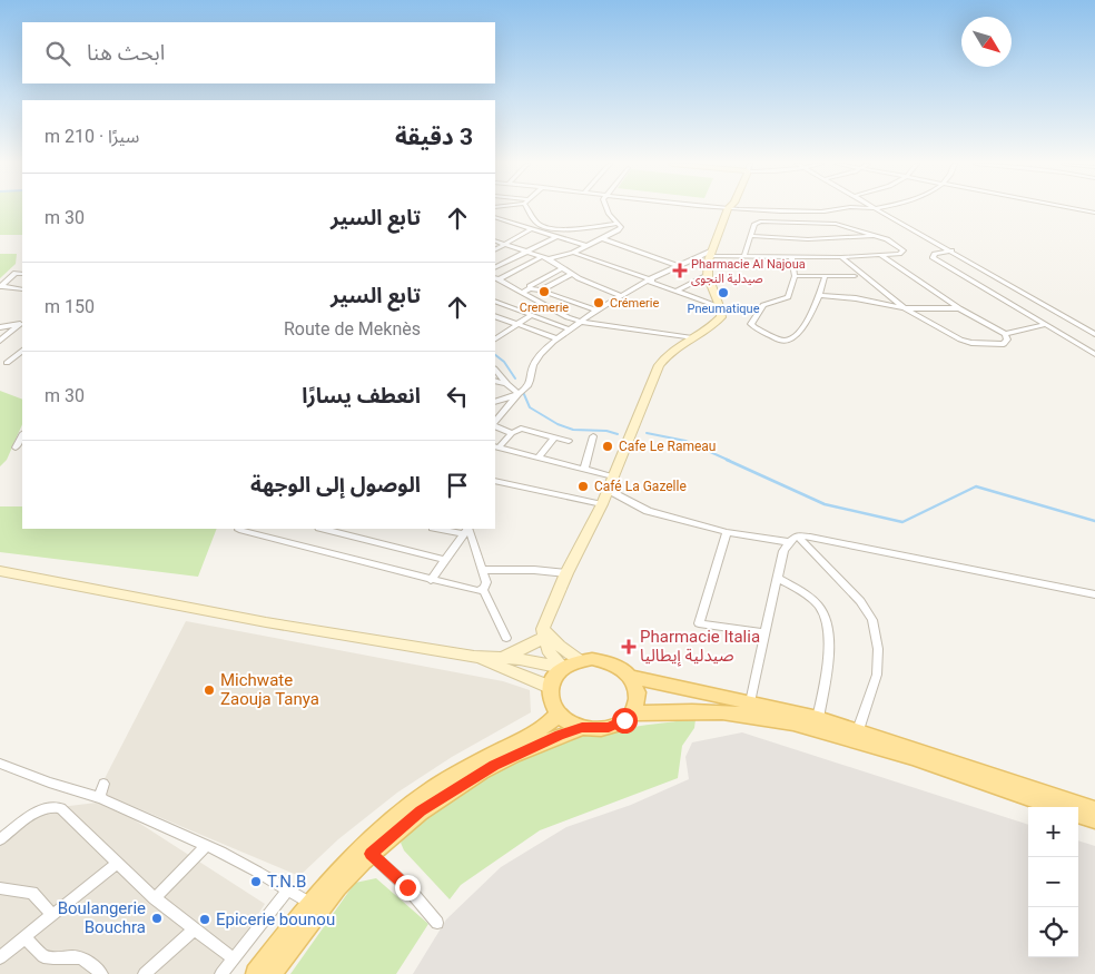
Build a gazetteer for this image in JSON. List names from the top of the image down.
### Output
{
  "places": {
    "health": ["Pharmacie Al Najoua صيدلية النجوى", "Pharmacie Italia صيدلية إيطاليا"],
    "other": [
      "Cremerie",
      "Pneumatique",
      "Crémerie",
      "Cafe Le Rameau",
      "Café La Gazelle",
      "Michwate Zaouja Tanya",
      "T.N.B",
      "Boulangerie Bouchra",
      "Epicerie bounou"
    ]
  },
  "north": "bottom right",
  "page": {
    "search": "ابحث هنا",
    "heading": ["3 دقيقة", "سيرًا · 210 m"],
    "list": [
      ["تابع السير", "30 m"],
      ["تابع السير", "Route de Meknès", "150 m"],
      ["انعطف يسارًا", "30 m"],
      "الوصول إلى الوجهة"
    ],
    "map_buttons": ["+", "−"]
  }
}
